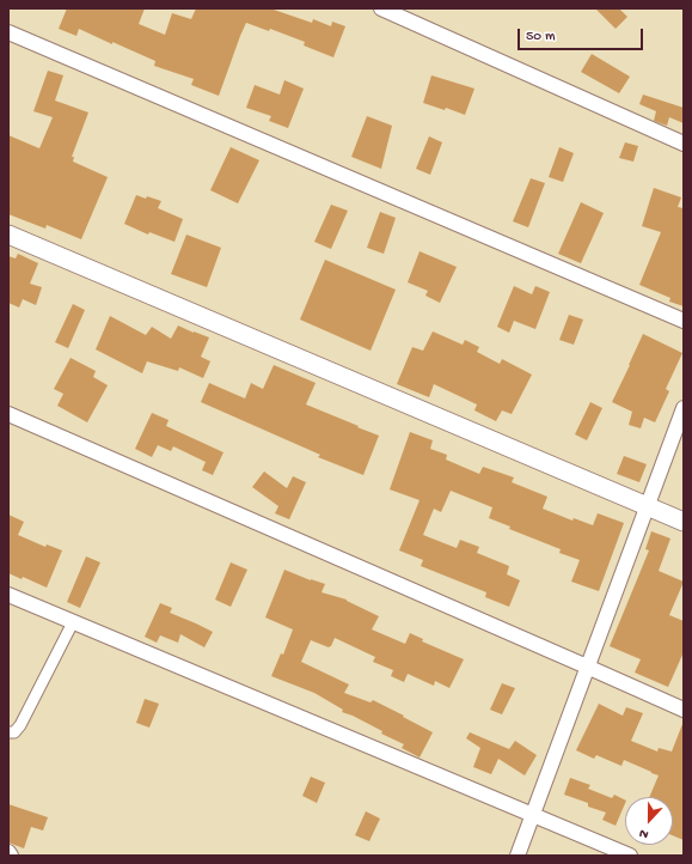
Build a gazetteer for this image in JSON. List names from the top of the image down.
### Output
{
  "scale_bar": "50 m",
  "north": "bottom"
}
